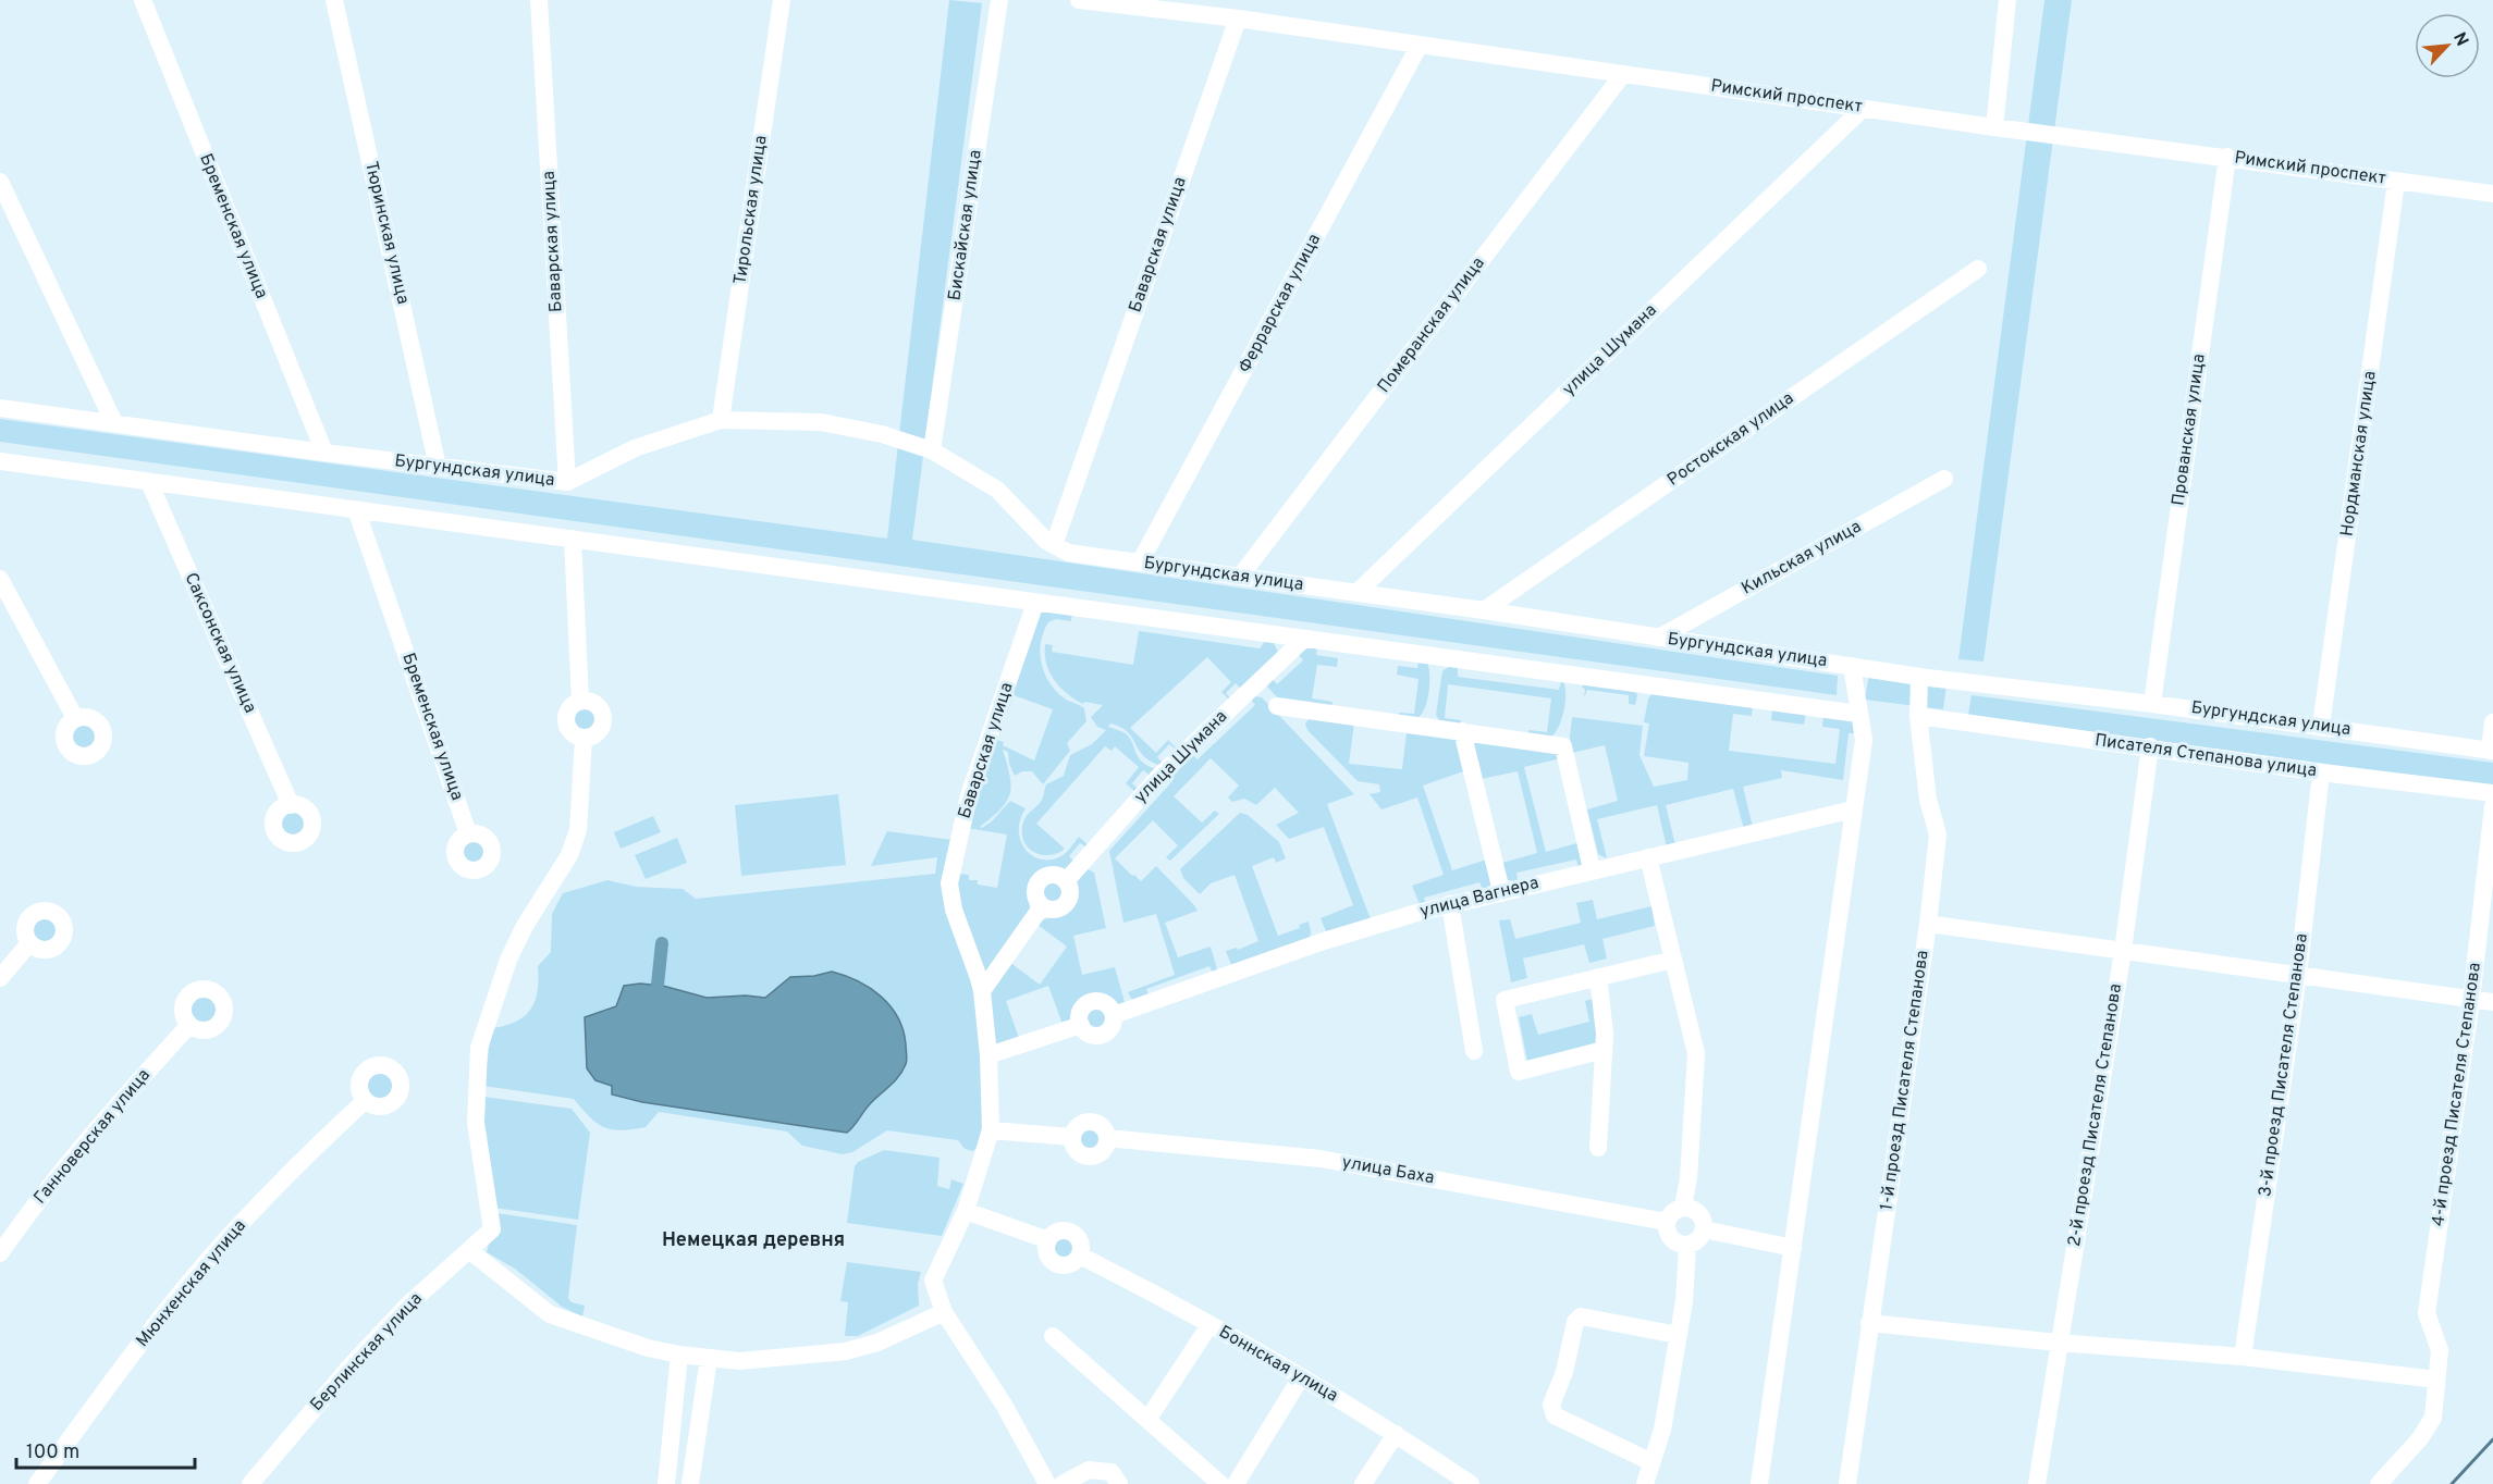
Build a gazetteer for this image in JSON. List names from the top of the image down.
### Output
{
  "streets": {
    "street": [
      "Римский проспект",
      "Тирольская улица",
      "Бискайская улица",
      "Бременская улица",
      "Тюринская улица",
      "Баварская улица",
      "Феррарская улица",
      "Померанская улица",
      "улица Шумана",
      "Прованская улица",
      "Ростокская улица",
      "Нордманская улица",
      "Бургундская улица",
      "Кильская улица",
      "Саксонская улица",
      "Писателя Степанова улица",
      "улица Вагнера",
      "3-й проезд Писателя Степанова",
      "1-й проезд Писателя Степанова",
      "4-й проезд Писателя Степанова",
      "2-й проезд Писателя Степанова",
      "Ганноверская улица",
      "улица Баха",
      "Мюнхенская улица",
      "Берлинская улица",
      "Боннская улица"
    ]
  },
  "crossings": [
    ["Римский проспект", "Баварская улица"],
    ["Римский проспект", "Феррарская улица"],
    ["Римский проспект", "Померанская улица"],
    ["Римский проспект", "улица Шумана"],
    ["Римский проспект", "Прованская улица"],
    ["Римский проспект", "Нордманская улица"],
    ["Тирольская улица", "Бургундская улица"],
    ["Бискайская улица", "Бургундская улица"],
    ["Бременская улица", "Бургундская улица"],
    ["Тюринская улица", "Бургундская улица"],
    ["Баварская улица", "Бургундская улица"],
    ["Баварская улица", "улица Вагнера"],
    ["Баварская улица", "Боннская улица"],
    ["Феррарская улица", "Бургундская улица"],
    ["Померанская улица", "Бургундская улица"],
    ["улица Шумана", "Бургундская улица"],
    ["Прованская улица", "Бургундская улица"],
    ["Ростокская улица", "Бургундская улица"],
    ["Нордманская улица", "Бургундская улица"],
    ["Бургундская улица", "Кильская улица"],
    ["Бургундская улица", "1-й проезд Писателя Степанова"],
    ["Писателя Степанова улица", "3-й проезд Писателя Степанова"],
    ["Писателя Степанова улица", "1-й проезд Писателя Степанова"],
    ["Писателя Степанова улица", "2-й проезд Писателя Степанова"]
  ],
  "districts": ["Немецкая деревня"],
  "scale_bar": "100 m",
  "north": "top right"
}
